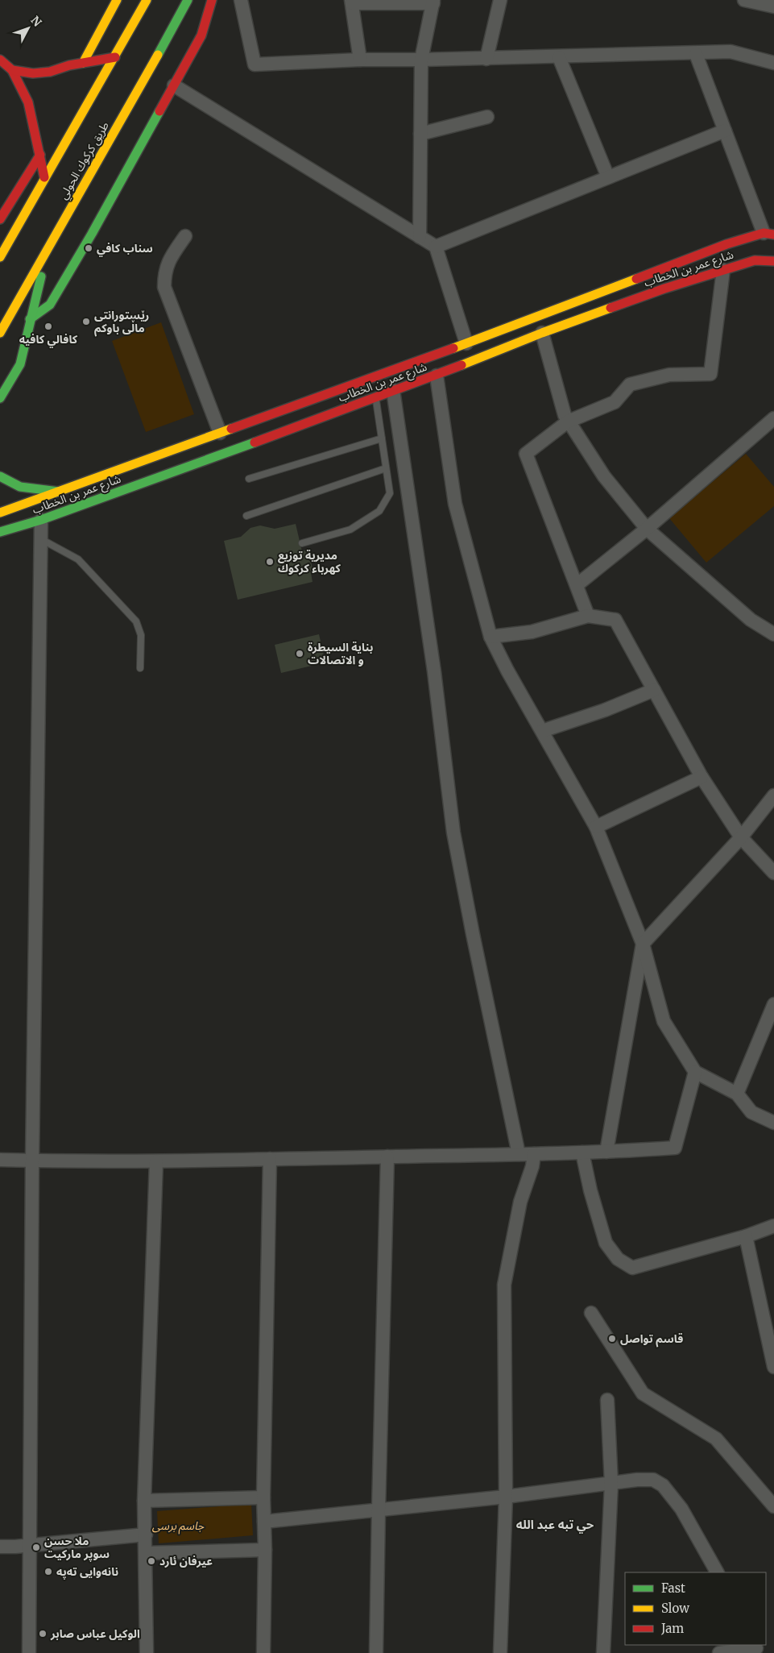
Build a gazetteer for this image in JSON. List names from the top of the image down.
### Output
{
  "streets": {
    "main road": ["طريق كركوك الحولي", "شارع عمر بن الخطاب"]
  },
  "districts": ["حي تبه عبد الله"],
  "parks": ["جاسم برسی"],
  "places": [
    "سناب كافي",
    "رێستورانتی ماڵی باوکم",
    "كافالي كافيه",
    "مديرية توزيع كهرباء كركوك",
    "بناية السيطرة و الاتصالات",
    "قاسم تواصل",
    "ملا حسن سوپر ماركيت",
    "عیرفان ئارد",
    "نانەوایی تەپە",
    "الوكيل عباس صابر"
  ],
  "legend": ["Fast", "Slow", "Jam"],
  "north": "top right"
}
